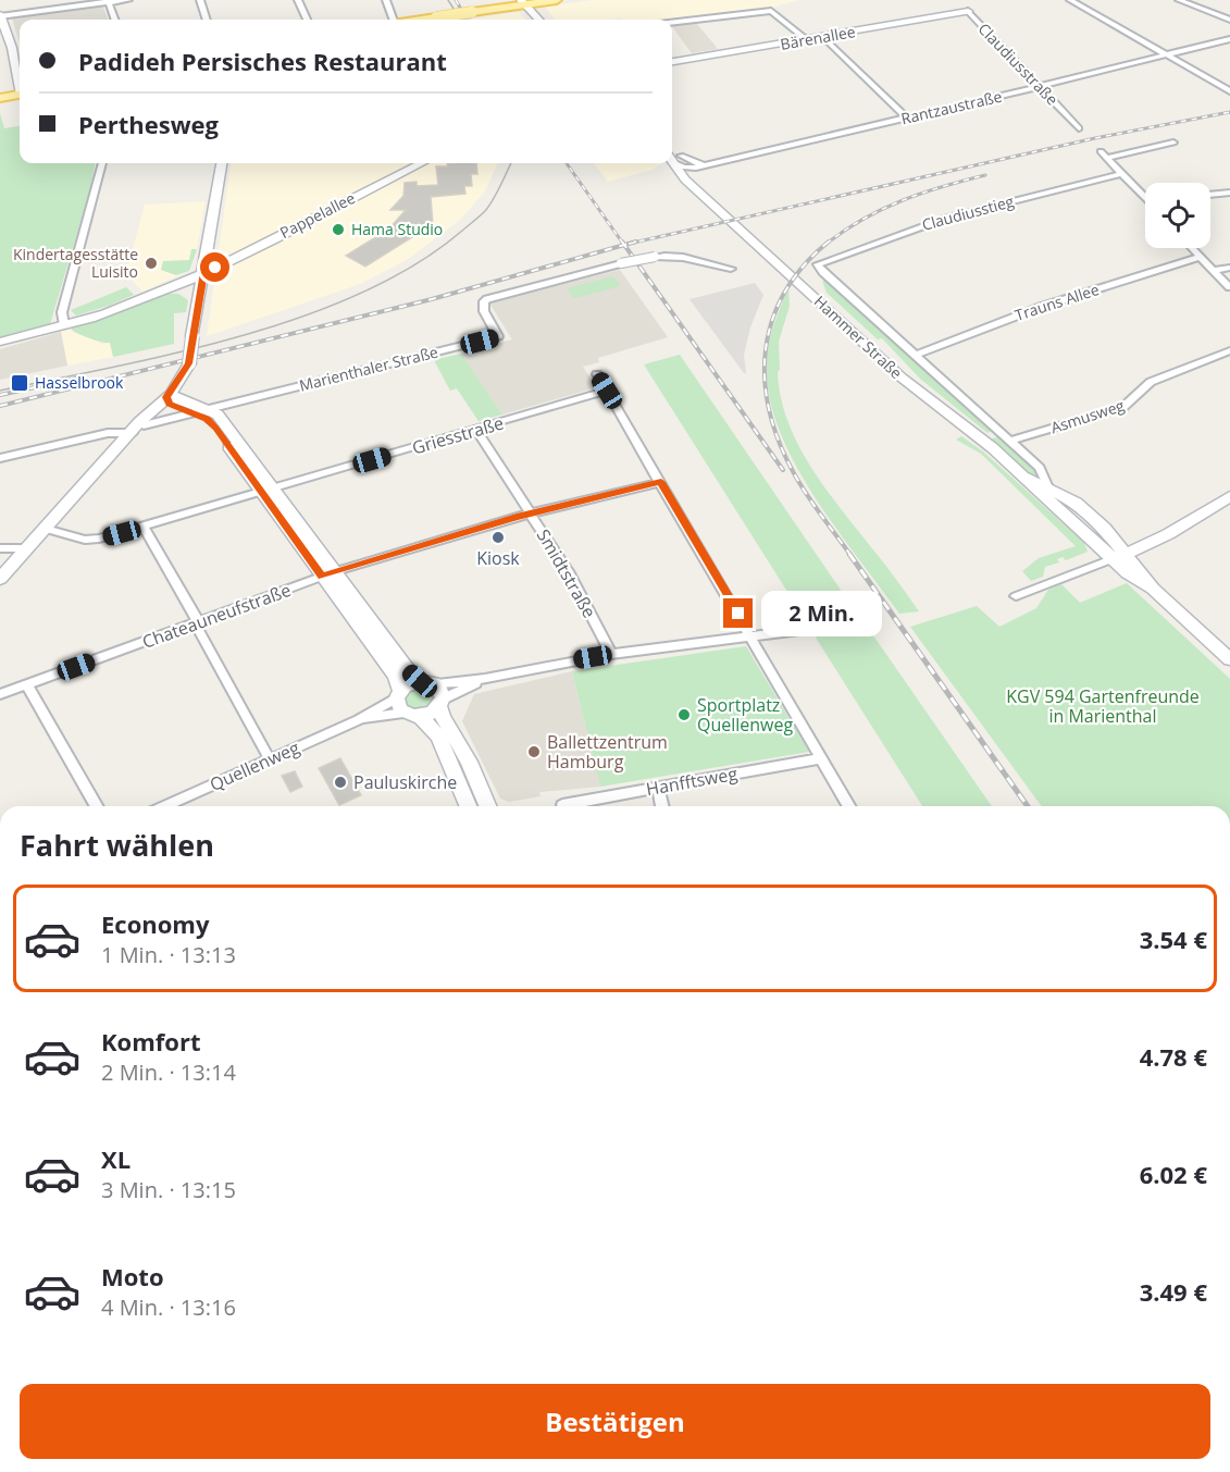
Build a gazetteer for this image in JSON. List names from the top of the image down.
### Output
{
  "streets": {
    "street": [
      "Bärenallee",
      "Claudiusstraße",
      "Rantzaustraße",
      "Claudiusstieg",
      "Pappelallee",
      "Trauns Allee",
      "Hammer Straße",
      "Marienthaler Straße",
      "Asmusweg",
      "Griesstraße",
      "Smidtstraße",
      "Chateauneufstraße",
      "Quellenweg",
      "Hanfftsweg"
    ]
  },
  "crossings": [
    ["Bärenallee", "Claudiusstraße"],
    ["Claudiusstraße", "Rantzaustraße"],
    ["Rantzaustraße", "Hammer Straße"],
    ["Claudiusstieg", "Hammer Straße"],
    ["Trauns Allee", "Hammer Straße"],
    ["Hammer Straße", "Asmusweg"],
    ["Griesstraße", "Smidtstraße"],
    ["Smidtstraße", "Chateauneufstraße"]
  ],
  "parks": ["KGV 594 Gartenfreunde in Marienthal"],
  "places": {
    "other": [
      "Hama Studio",
      "Kindertagesstätte Luisito",
      "Kiosk",
      "Sportplatz Quellenweg",
      "Ballettzentrum Hamburg",
      "Pauluskirche"
    ],
    "transit": ["Hasselbrook"]
  },
  "page": {
    "banner": ["Padideh Persisches Restaurant", "Perthesweg"],
    "bubble": "2 Min.",
    "heading": "Fahrt wählen",
    "list": [
      {
        "name": "Economy",
        "note": "1 Min. · 13:13",
        "value": "3.54 €"
      },
      {
        "name": "Komfort",
        "note": "2 Min. · 13:14",
        "value": "4.78 €"
      },
      {
        "name": "XL",
        "note": "3 Min. · 13:15",
        "value": "6.02 €"
      },
      {
        "name": "Moto",
        "note": "4 Min. · 13:16",
        "value": "3.49 €"
      }
    ],
    "buttons": "Bestätigen"
  }
}
